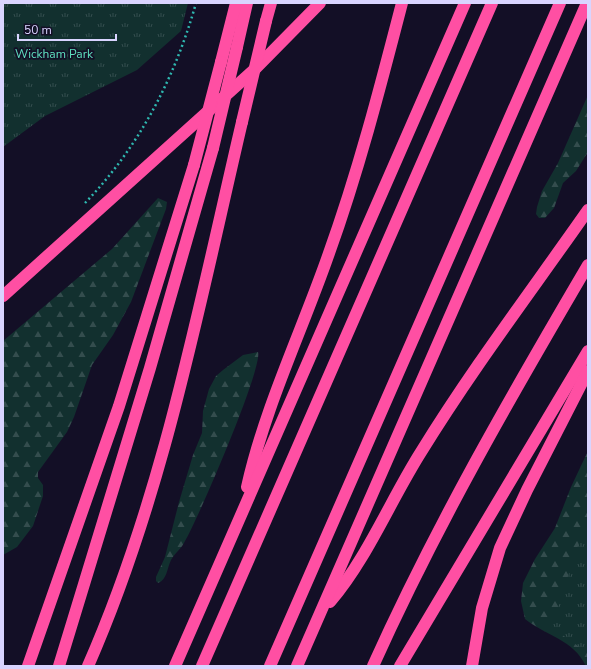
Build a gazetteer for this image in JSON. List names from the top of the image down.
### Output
{
  "parks": ["Wickham Park"],
  "scale_bar": "50 m"
}
